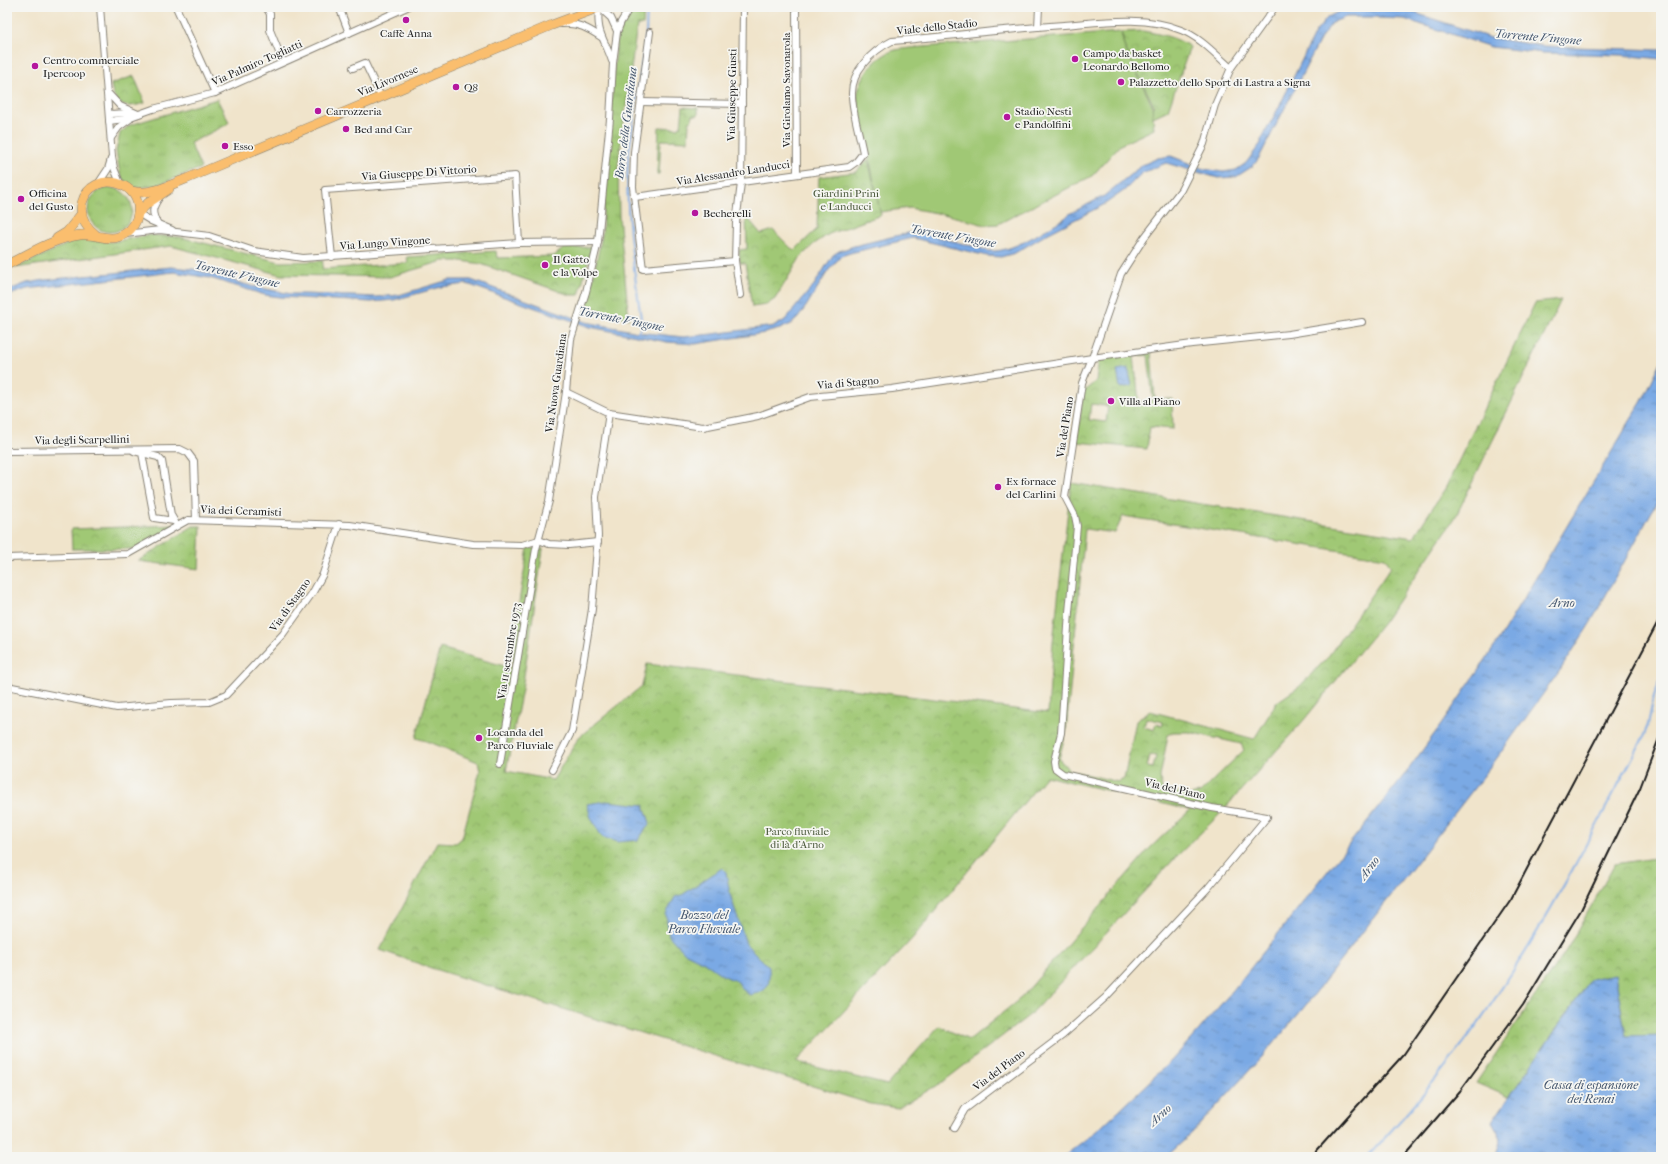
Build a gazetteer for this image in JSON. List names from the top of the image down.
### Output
{
  "streets": {
    "main road": ["Via Livornese"],
    "street": [
      "Viale dello Stadio",
      "Via Palmiro Togliatti",
      "Via Girolamo Savonarola",
      "Via Giuseppe Giusti",
      "Via Giuseppe Di Vittorio",
      "Via Alessandro Landucci",
      "Via Lungo Vingone",
      "Via Nuova Guardiana",
      "Via di Stagno",
      "Via del Piano",
      "Via degli Scarpellini",
      "Via dei Ceramisti",
      "Via 11 settembre 1973"
    ]
  },
  "crossings": [
    ["Viale dello Stadio", "Via Alessandro Landucci"],
    ["Viale dello Stadio", "Via del Piano"],
    ["Via Livornese", "Via Lungo Vingone"],
    ["Via Livornese", "Via Nuova Guardiana"],
    ["Via Girolamo Savonarola", "Via Alessandro Landucci"],
    ["Via Giuseppe Giusti", "Via Alessandro Landucci"],
    ["Via Giuseppe Di Vittorio", "Via Lungo Vingone"],
    ["Via Lungo Vingone", "Via Nuova Guardiana"],
    ["Via Nuova Guardiana", "Via di Stagno"],
    ["Via Nuova Guardiana", "Via 11 settembre 1973"],
    ["Via di Stagno", "Via del Piano"],
    ["Via di Stagno", "Via dei Ceramisti"],
    ["Via degli Scarpellini", "Via dei Ceramisti"]
  ],
  "water": [
    "Torrente Vingone",
    "Borro della Guardiana",
    "Arno",
    "Bozzo del Parco Fluviale",
    "Cassa di espansione dei Renai"
  ],
  "parks": ["Giardini Prini e Landucci", "Parco fluviale di là d'Arno"],
  "places": [
    "Caffè Anna",
    "Campo da basket Leonardo Bellomo",
    "Centro commerciale Ipercoop",
    "Palazzetto dello Sport di Lastra a Signa",
    "Q8",
    "Carrozzeria",
    "Stadio Nesti e Pandolfini",
    "Bed and Car",
    "Esso",
    "Officina del Gusto",
    "Becherelli",
    "Il Gatto e la Volpe",
    "Villa al Piano",
    "Ex fornace del Carlini",
    "Locanda del Parco Fluviale"
  ]
}
